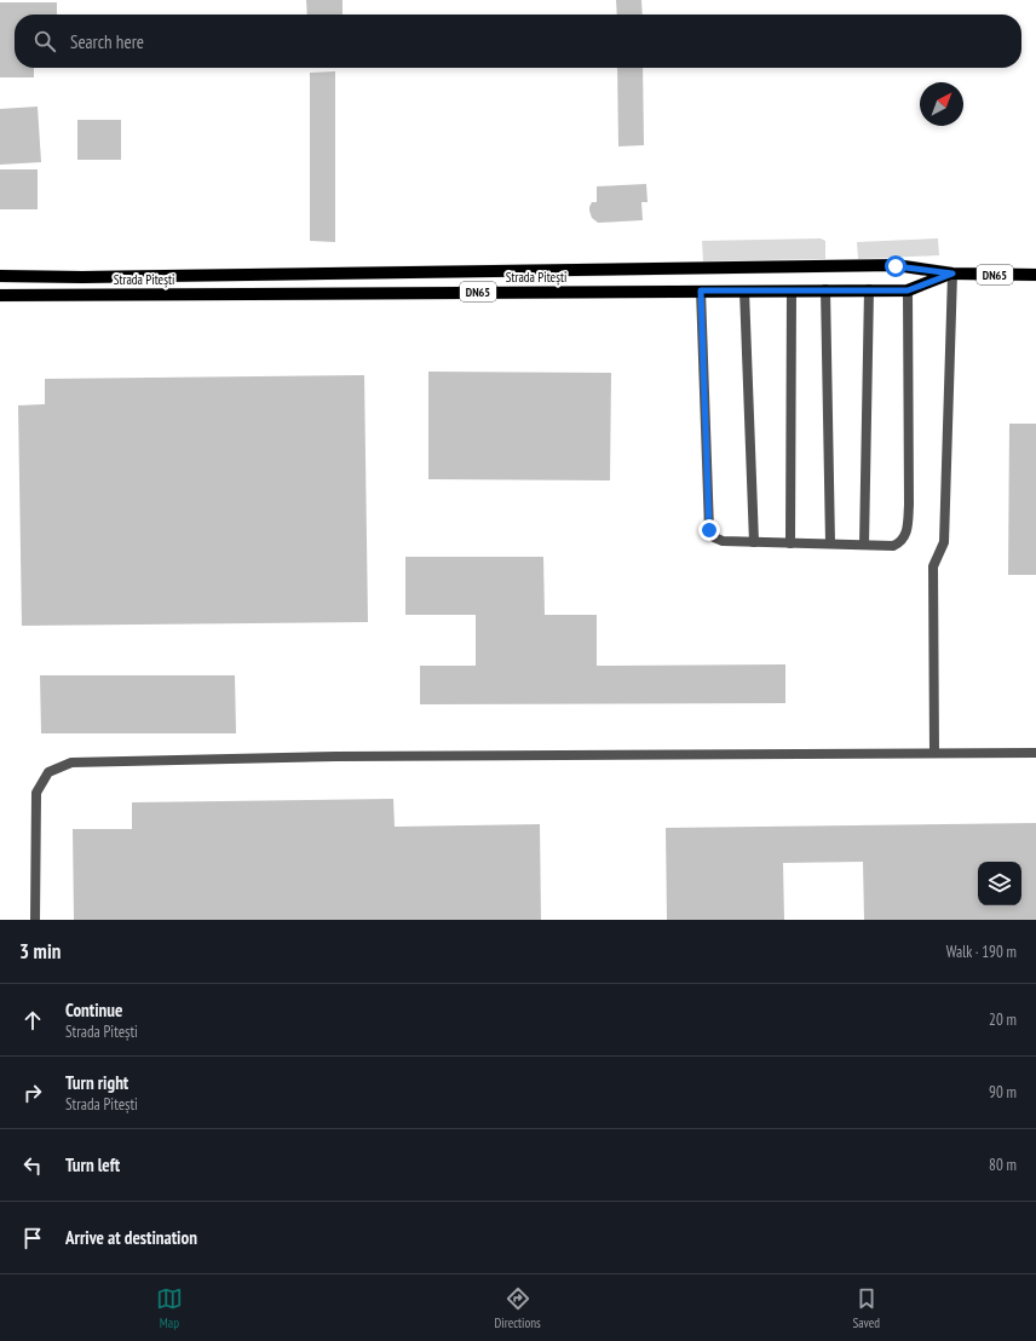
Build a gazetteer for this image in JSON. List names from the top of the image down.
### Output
{
  "streets": {
    "main road": ["DN65", "Strada Pitești"]
  },
  "north": "top right",
  "page": {
    "search": "Search here",
    "heading": ["3 min", "Walk · 190 m"],
    "list": [
      ["Continue", "Strada Pitești", "20 m"],
      ["Turn right", "Strada Pitești", "90 m"],
      ["Turn left", "80 m"],
      "Arrive at destination"
    ],
    "nav": ["Map", "Directions", "Saved"]
  }
}
